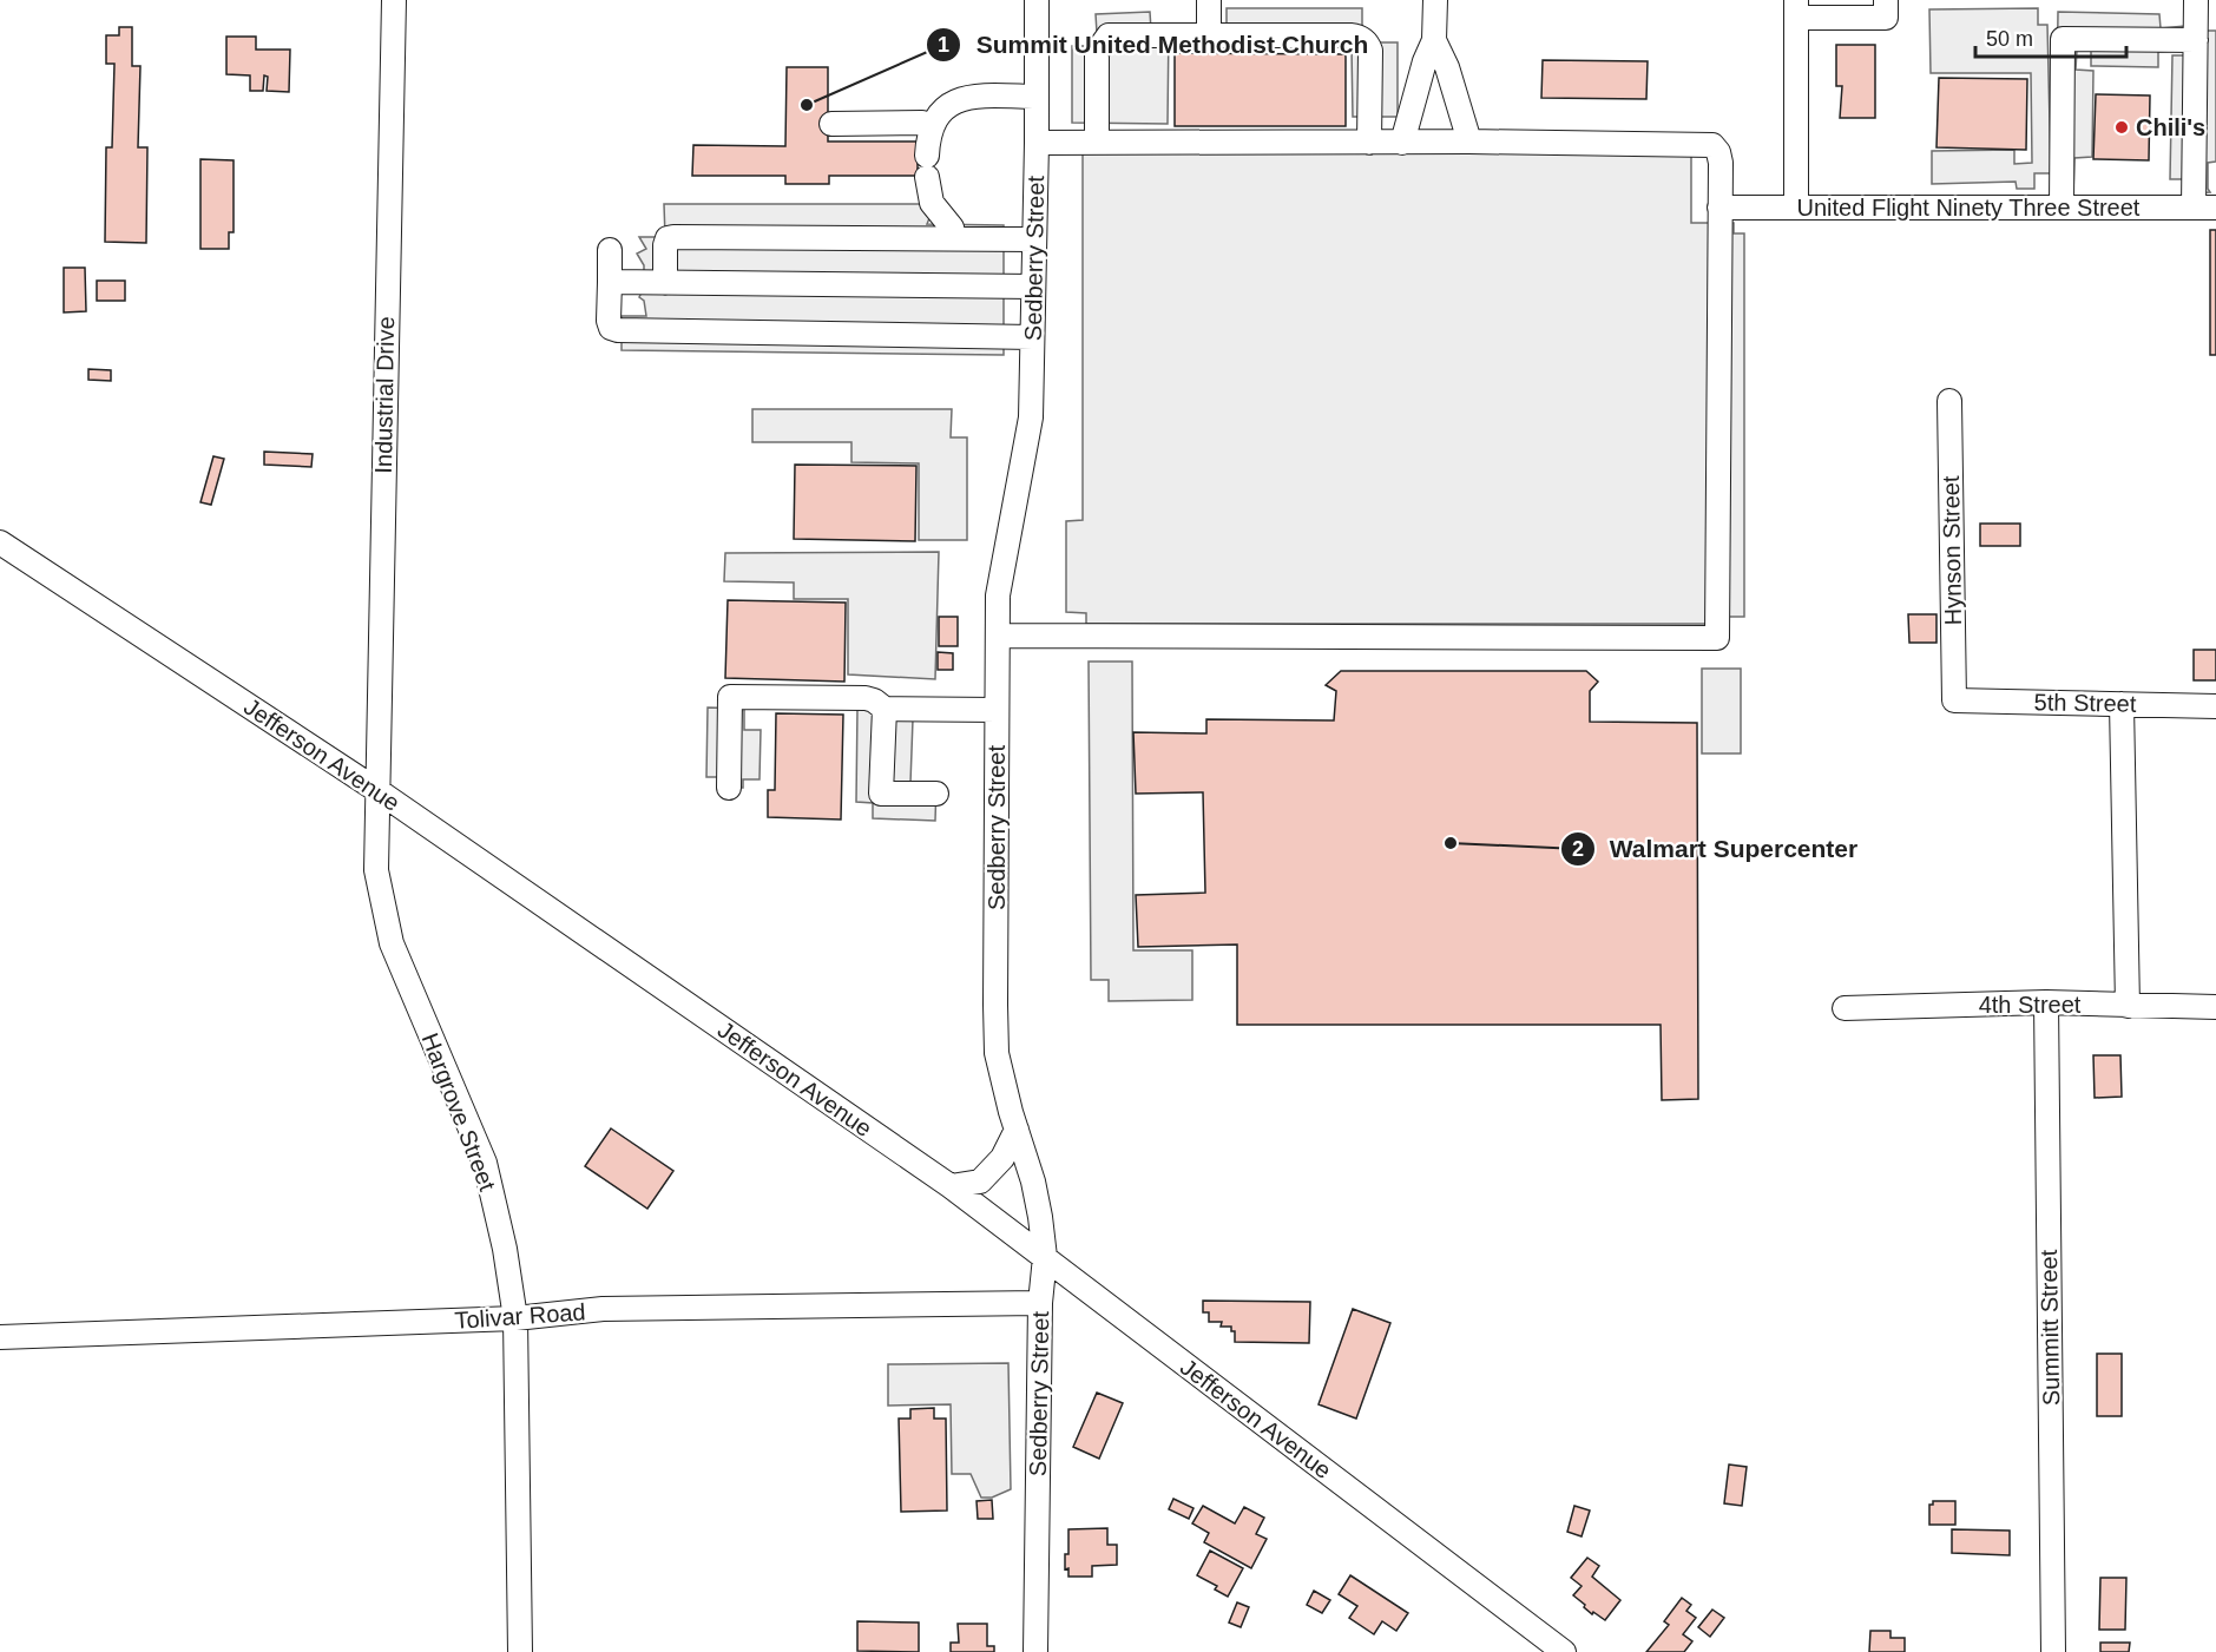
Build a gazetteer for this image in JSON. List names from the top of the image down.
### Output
{
  "streets": {
    "street": [
      "United Flight Ninety Three Street",
      "Sedberry Street",
      "Industrial Drive",
      "Hynson Street",
      "5th Street",
      "Jefferson Avenue",
      "4th Street",
      "Hargrove Street",
      "Tolivar Road",
      "Summitt Street"
    ]
  },
  "crossings": [
    ["Sedberry Street", "Jefferson Avenue"],
    ["Sedberry Street", "Tolivar Road"],
    ["Industrial Drive", "Jefferson Avenue"],
    ["Industrial Drive", "Hargrove Street"],
    ["Hynson Street", "5th Street"],
    ["Jefferson Avenue", "Hargrove Street"],
    ["4th Street", "Summitt Street"],
    ["Hargrove Street", "Tolivar Road"]
  ],
  "places": ["Summit United Methodist Church", "Chili's", "Walmart Supercenter"],
  "scale_bar": "50 m"
}
